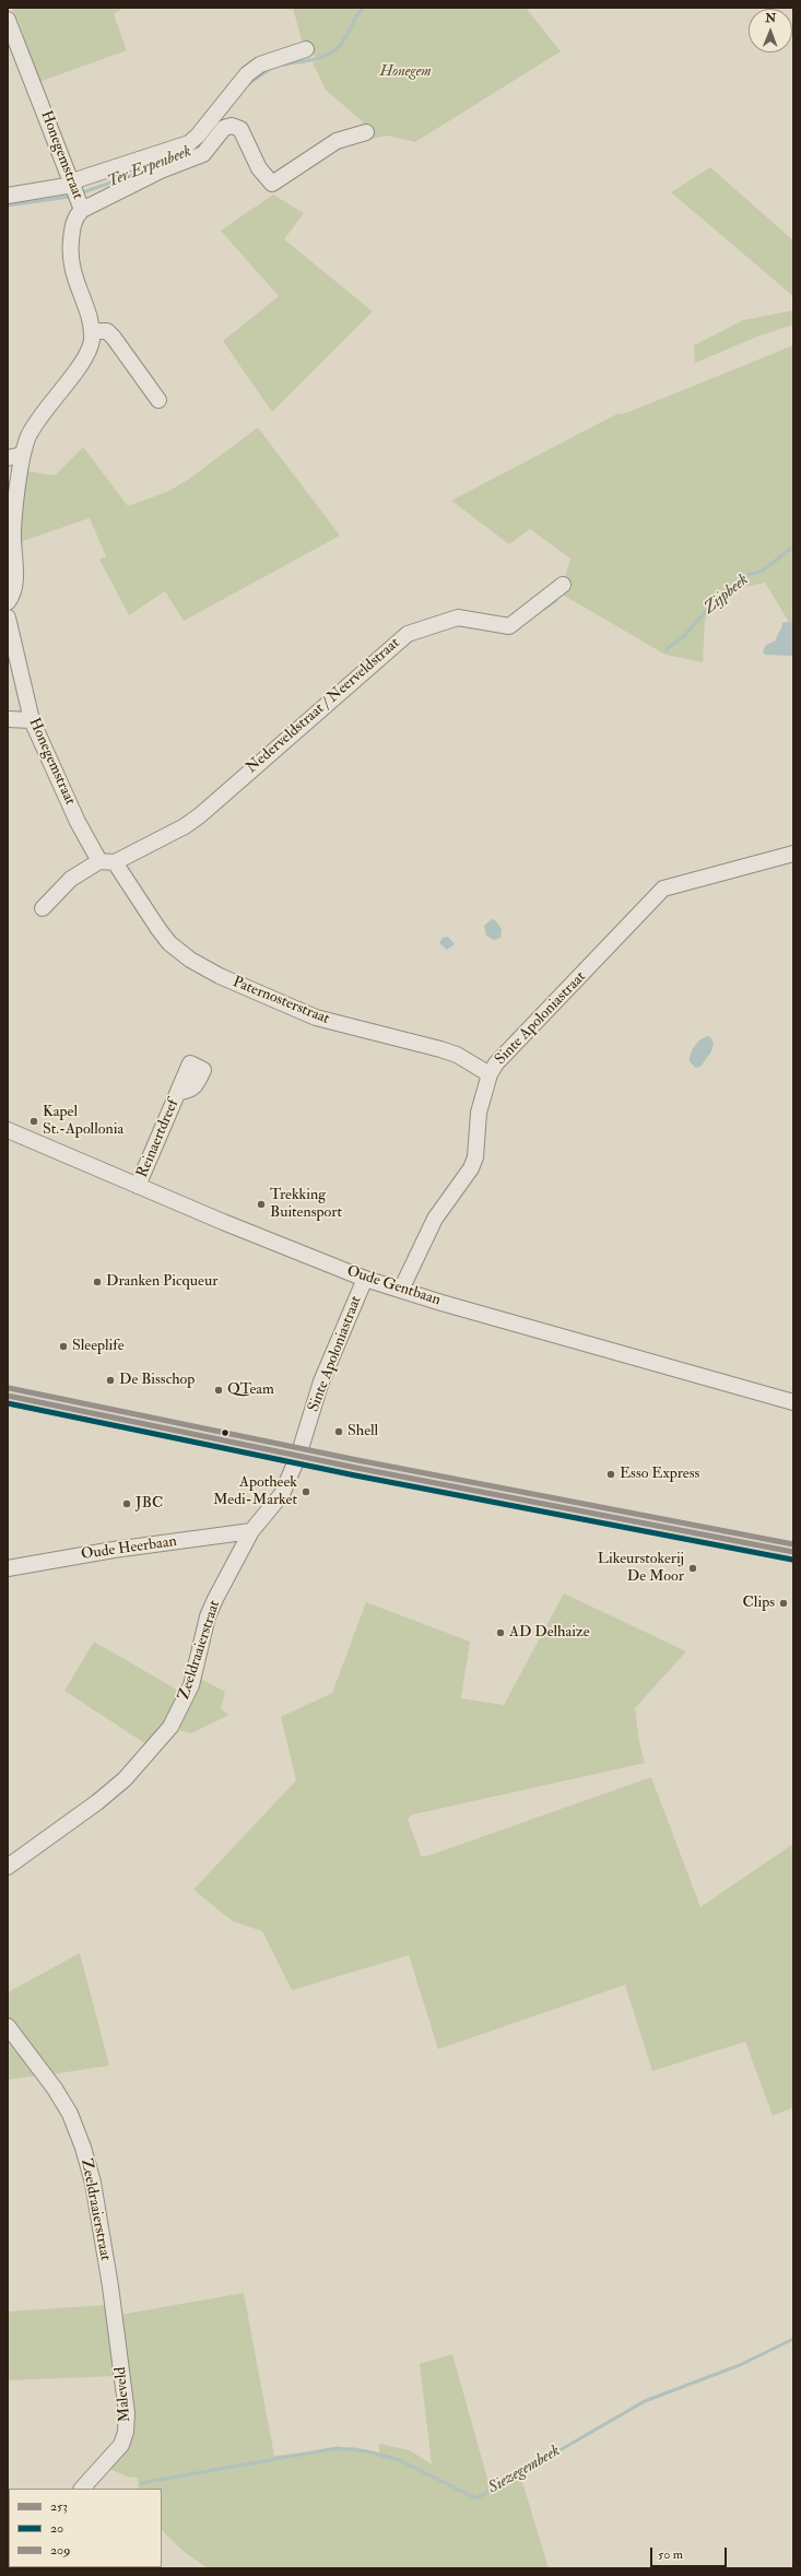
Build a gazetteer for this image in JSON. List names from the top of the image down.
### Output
{
  "streets": {
    "street": [
      "Honegemstraat",
      "Nederveldstraat / Neerveldstraat",
      "Paternosterstraat",
      "Sinte Apoloniastraat",
      "Reinaertdreef",
      "Oude Gentbaan",
      "Oude Heerbaan",
      "Zeeldraaierstraat",
      "Maleveld"
    ]
  },
  "crossings": [
    ["Nederveldstraat / Neerveldstraat", "Paternosterstraat"],
    ["Paternosterstraat", "Sinte Apoloniastraat"],
    ["Sinte Apoloniastraat", "Oude Gentbaan"],
    ["Sinte Apoloniastraat", "Zeeldraaierstraat"],
    ["Reinaertdreef", "Oude Gentbaan"],
    ["Oude Heerbaan", "Zeeldraaierstraat"],
    ["Zeeldraaierstraat", "Maleveld"]
  ],
  "water": ["Ter Erpenbeek", "Zijpbeek", "Siezegembeek"],
  "parks": ["Honegem"],
  "places": [
    "Kapel St.-Apollonia",
    "Trekking Buitensport",
    "Dranken Picqueur",
    "Sleeplife",
    "De Bisschop",
    "QTeam",
    "Shell",
    "Esso Express",
    "Apotheek Medi-Market",
    "JBC",
    "Likeurstokerij De Moor",
    "Clips",
    "AD Delhaize"
  ],
  "lines": ["transit line 209", "transit line 253", "transit line 20"],
  "legend": ["253", "20", "209"],
  "scale_bar": "50 m",
  "north": "top"
}
